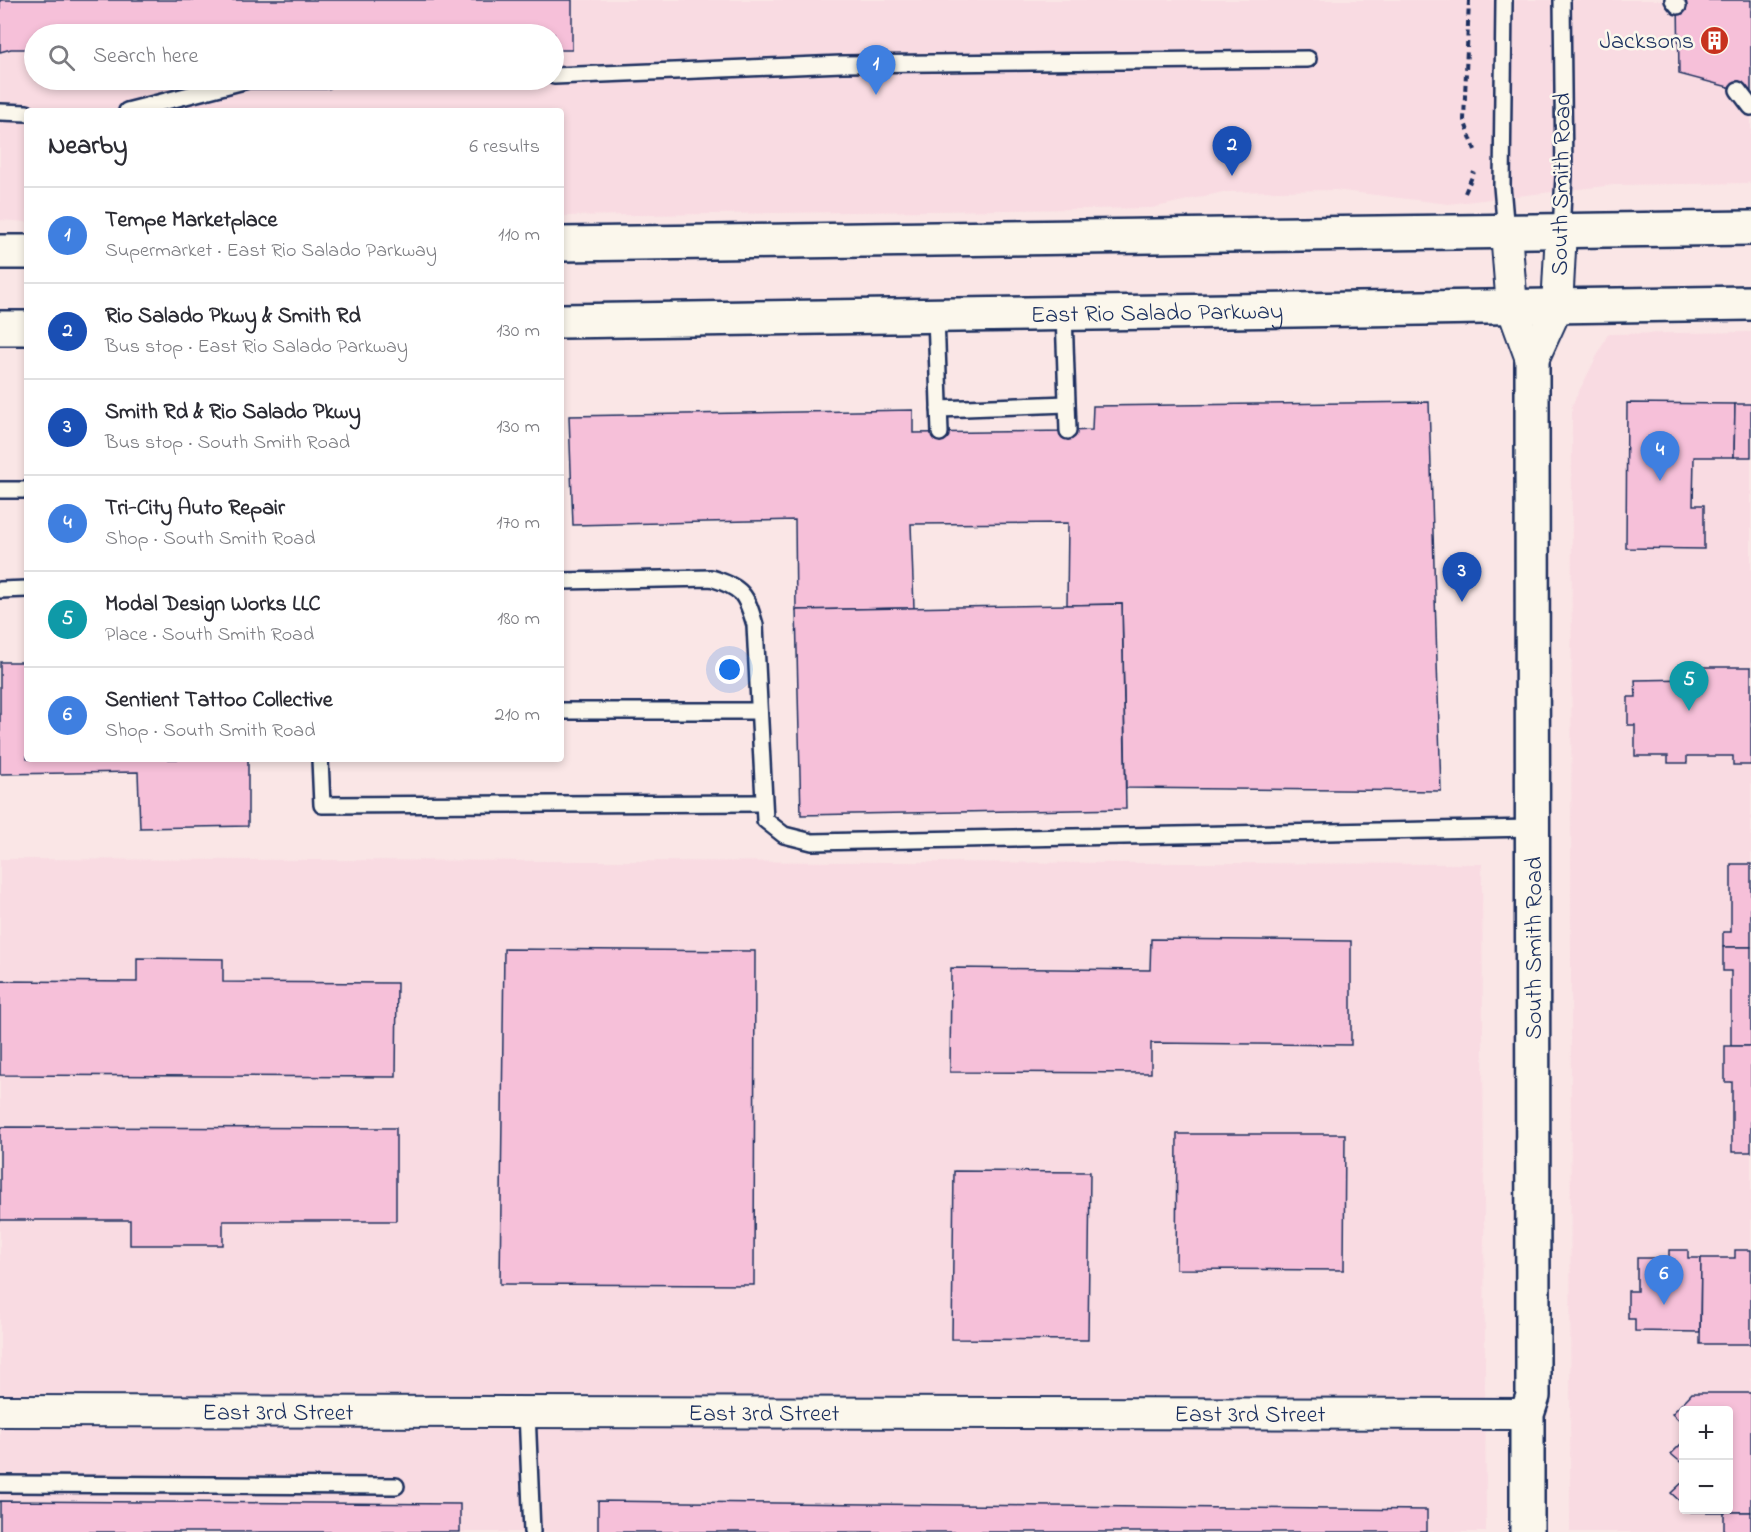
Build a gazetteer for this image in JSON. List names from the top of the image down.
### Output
{
  "streets": {
    "main road": ["South Smith Road", "East Rio Salado Parkway"],
    "street": ["East 3rd Street"]
  },
  "crossings": [
    ["South Smith Road", "East Rio Salado Parkway"],
    ["South Smith Road", "East 3rd Street"]
  ],
  "places": {
    "building": ["Jacksons"]
  },
  "page": {
    "search": "Search here",
    "pins": [
      "1",
      "2",
      "4",
      "3",
      "5",
      "6"
    ],
    "heading": ["Nearby", "6 results"],
    "list": [
      {
        "mark": "1",
        "name": "Tempe Marketplace",
        "note": "Supermarket · East Rio Salado Parkway",
        "value": "110 m"
      },
      {
        "mark": "2",
        "name": "Rio Salado Pkwy & Smith Rd",
        "note": "Bus stop · East Rio Salado Parkway",
        "value": "130 m"
      },
      {
        "mark": "3",
        "name": "Smith Rd & Rio Salado Pkwy",
        "note": "Bus stop · South Smith Road",
        "value": "130 m"
      },
      {
        "mark": "4",
        "name": "Tri-City Auto Repair",
        "note": "Shop · South Smith Road",
        "value": "170 m"
      },
      {
        "mark": "5",
        "name": "Modal Design Works LLC",
        "note": "Place · South Smith Road",
        "value": "180 m"
      },
      {
        "mark": "6",
        "name": "Sentient Tattoo Collective",
        "note": "Shop · South Smith Road",
        "value": "210 m"
      }
    ],
    "map_buttons": ["+", "−"]
  }
}
